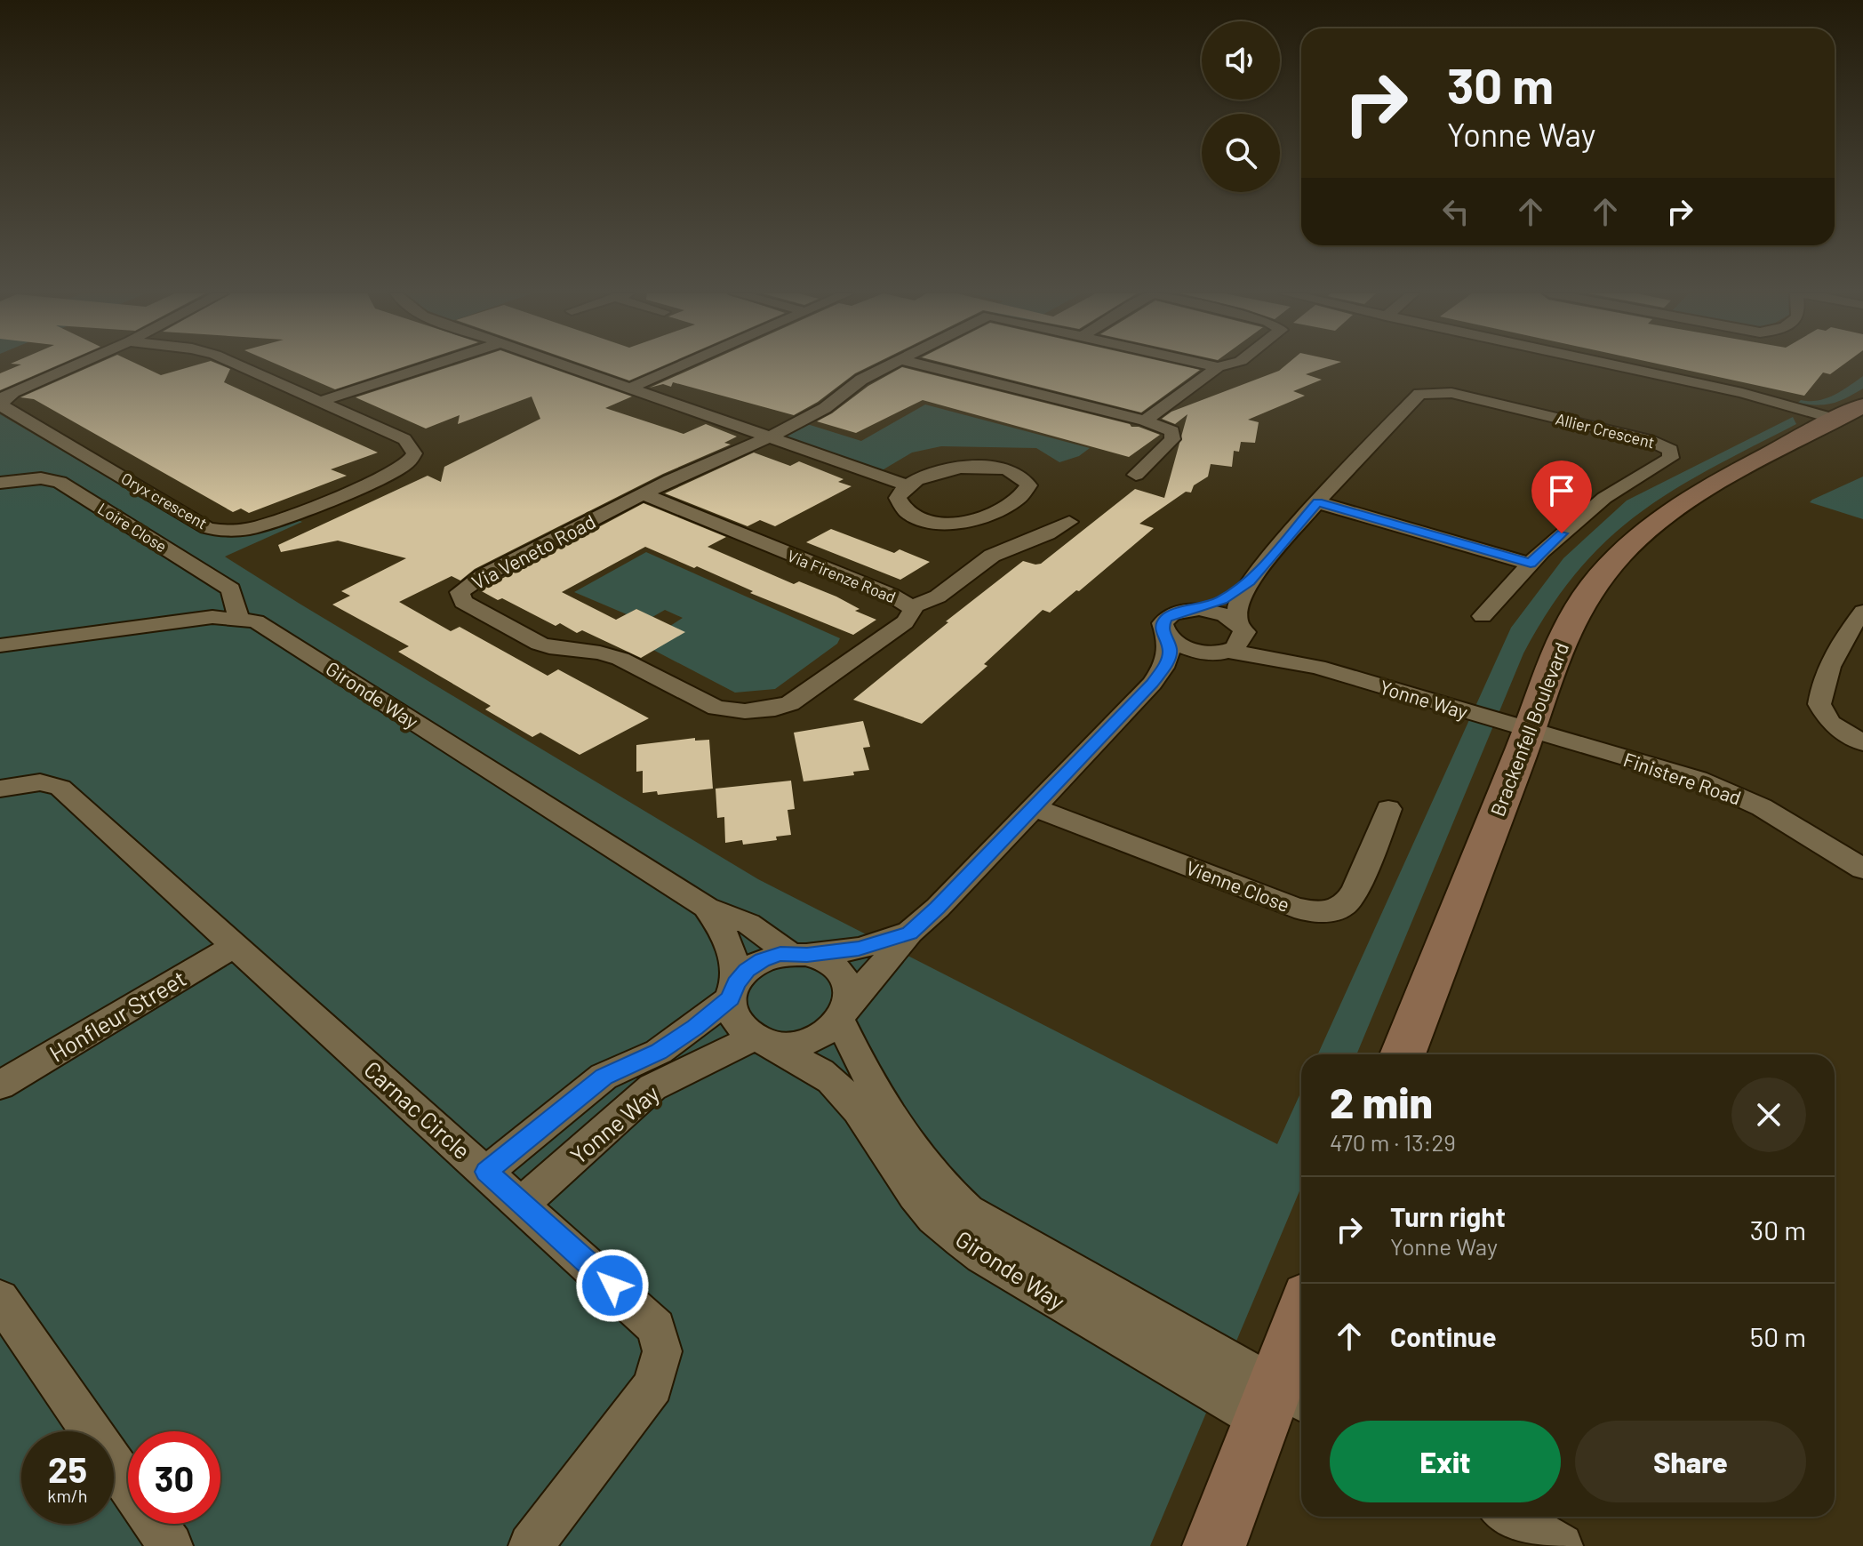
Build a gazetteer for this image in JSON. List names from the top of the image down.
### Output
{
  "streets": {
    "street": [
      "Allier Crescent",
      "Oryx crescent",
      "Loire Close",
      "Via Veneto Road",
      "Via Firenze Road",
      "Gironde Way",
      "Yonne Way",
      "Brackenfell Boulevard",
      "Finistere Road",
      "Vienne Close",
      "Honfleur Street",
      "Carnac Circle"
    ]
  },
  "crossings": [
    ["Allier Crescent", "Yonne Way"],
    ["Loire Close", "Gironde Way"],
    ["Via Veneto Road", "Via Firenze Road"],
    ["Gironde Way", "Yonne Way"],
    ["Yonne Way", "Brackenfell Boulevard"],
    ["Yonne Way", "Finistere Road"],
    ["Yonne Way", "Carnac Circle"],
    ["Brackenfell Boulevard", "Finistere Road"],
    ["Honfleur Street", "Carnac Circle"]
  ],
  "page": {
    "turn": ["30 m", "Yonne Way"],
    "heading": ["2 min", "470 m · 13:29"],
    "list": [
      {
        "name": "Turn right",
        "note": "Yonne Way",
        "value": "30 m"
      },
      {
        "name": "Continue",
        "value": "50 m"
      }
    ],
    "buttons": ["Exit", "Share"],
    "speed": "25 km/h",
    "limit": "30"
  }
}
